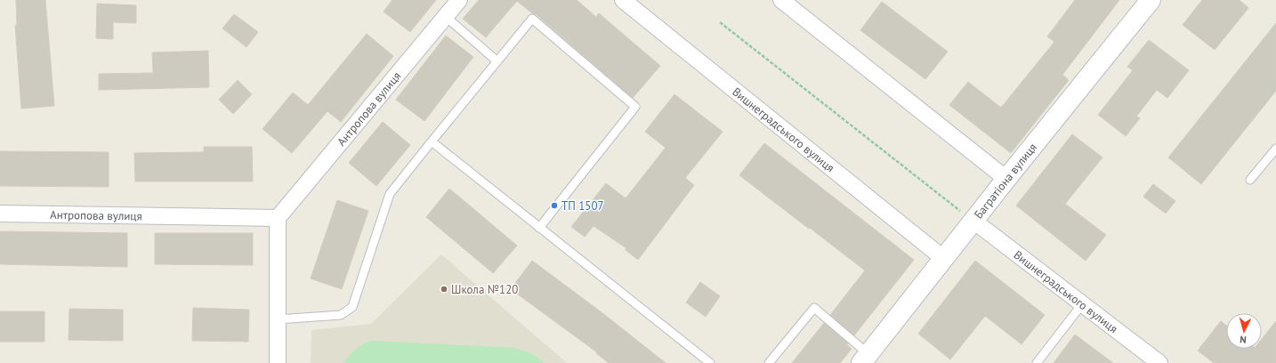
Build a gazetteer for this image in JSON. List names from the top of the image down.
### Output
{
  "streets": {
    "street": ["Антропова вулиця", "Вишнеградського вулиця", "Багратіона вулиця"]
  },
  "crossings": [
    ["Вишнеградського вулиця", "Багратіона вулиця"]
  ],
  "places": ["ТП 1507", "Школа №120"],
  "north": "bottom"
}
